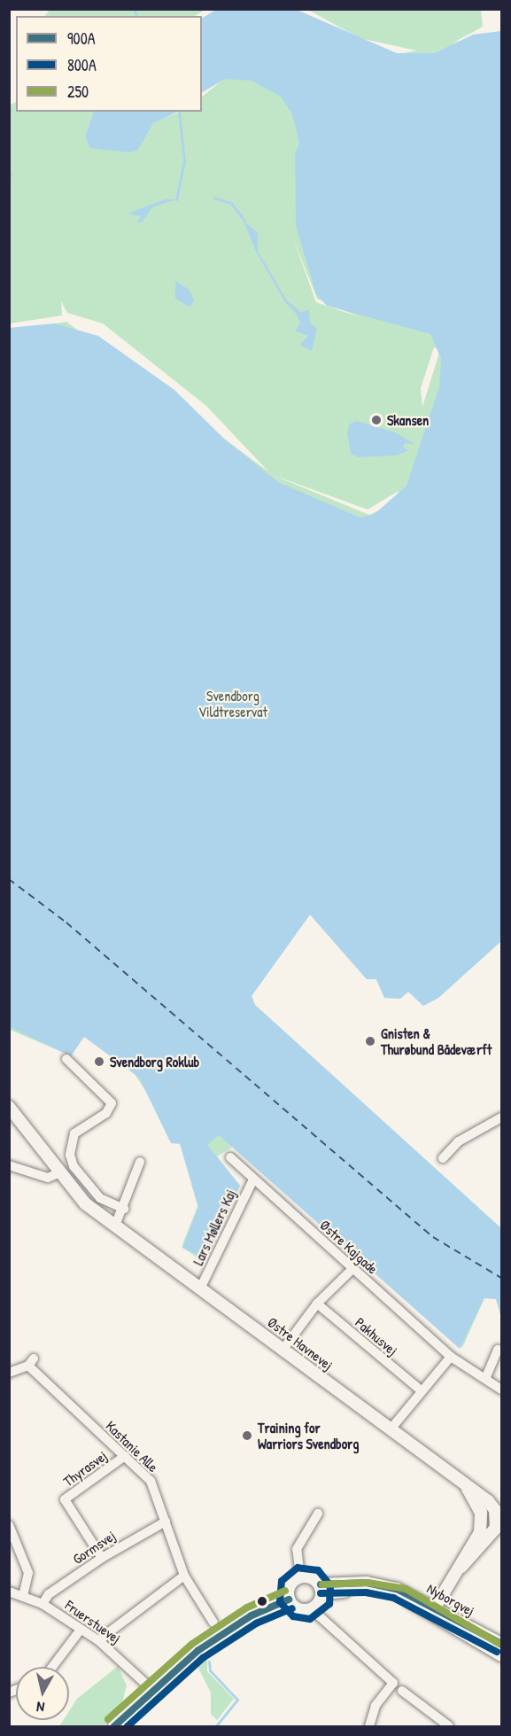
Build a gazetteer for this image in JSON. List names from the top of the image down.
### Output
{
  "streets": {
    "street": [
      "Lars Møllers Kaj",
      "Østre Kajgade",
      "Pakhusvej",
      "Østre Havnevej",
      "Kastanie Alle",
      "Thyrasvej",
      "Gormsvej",
      "Nyborgvej",
      "Fruerstuevej"
    ]
  },
  "crossings": [
    ["Lars Møllers Kaj", "Østre Kajgade"],
    ["Lars Møllers Kaj", "Østre Havnevej"],
    ["Kastanie Alle", "Thyrasvej"],
    ["Kastanie Alle", "Gormsvej"],
    ["Thyrasvej", "Gormsvej"],
    ["Gormsvej", "Fruerstuevej"]
  ],
  "parks": ["Svendborg Vildtreservat"],
  "places": [
    "Skansen",
    "Gnisten & Thurøbund Bådeværft",
    "Svendborg Roklub",
    "Training for Warriors Svendborg"
  ],
  "lines": ["transit line 800A", "transit line 900A", "transit line 250"],
  "legend": ["900A", "800A", "250"],
  "north": "bottom"
}
